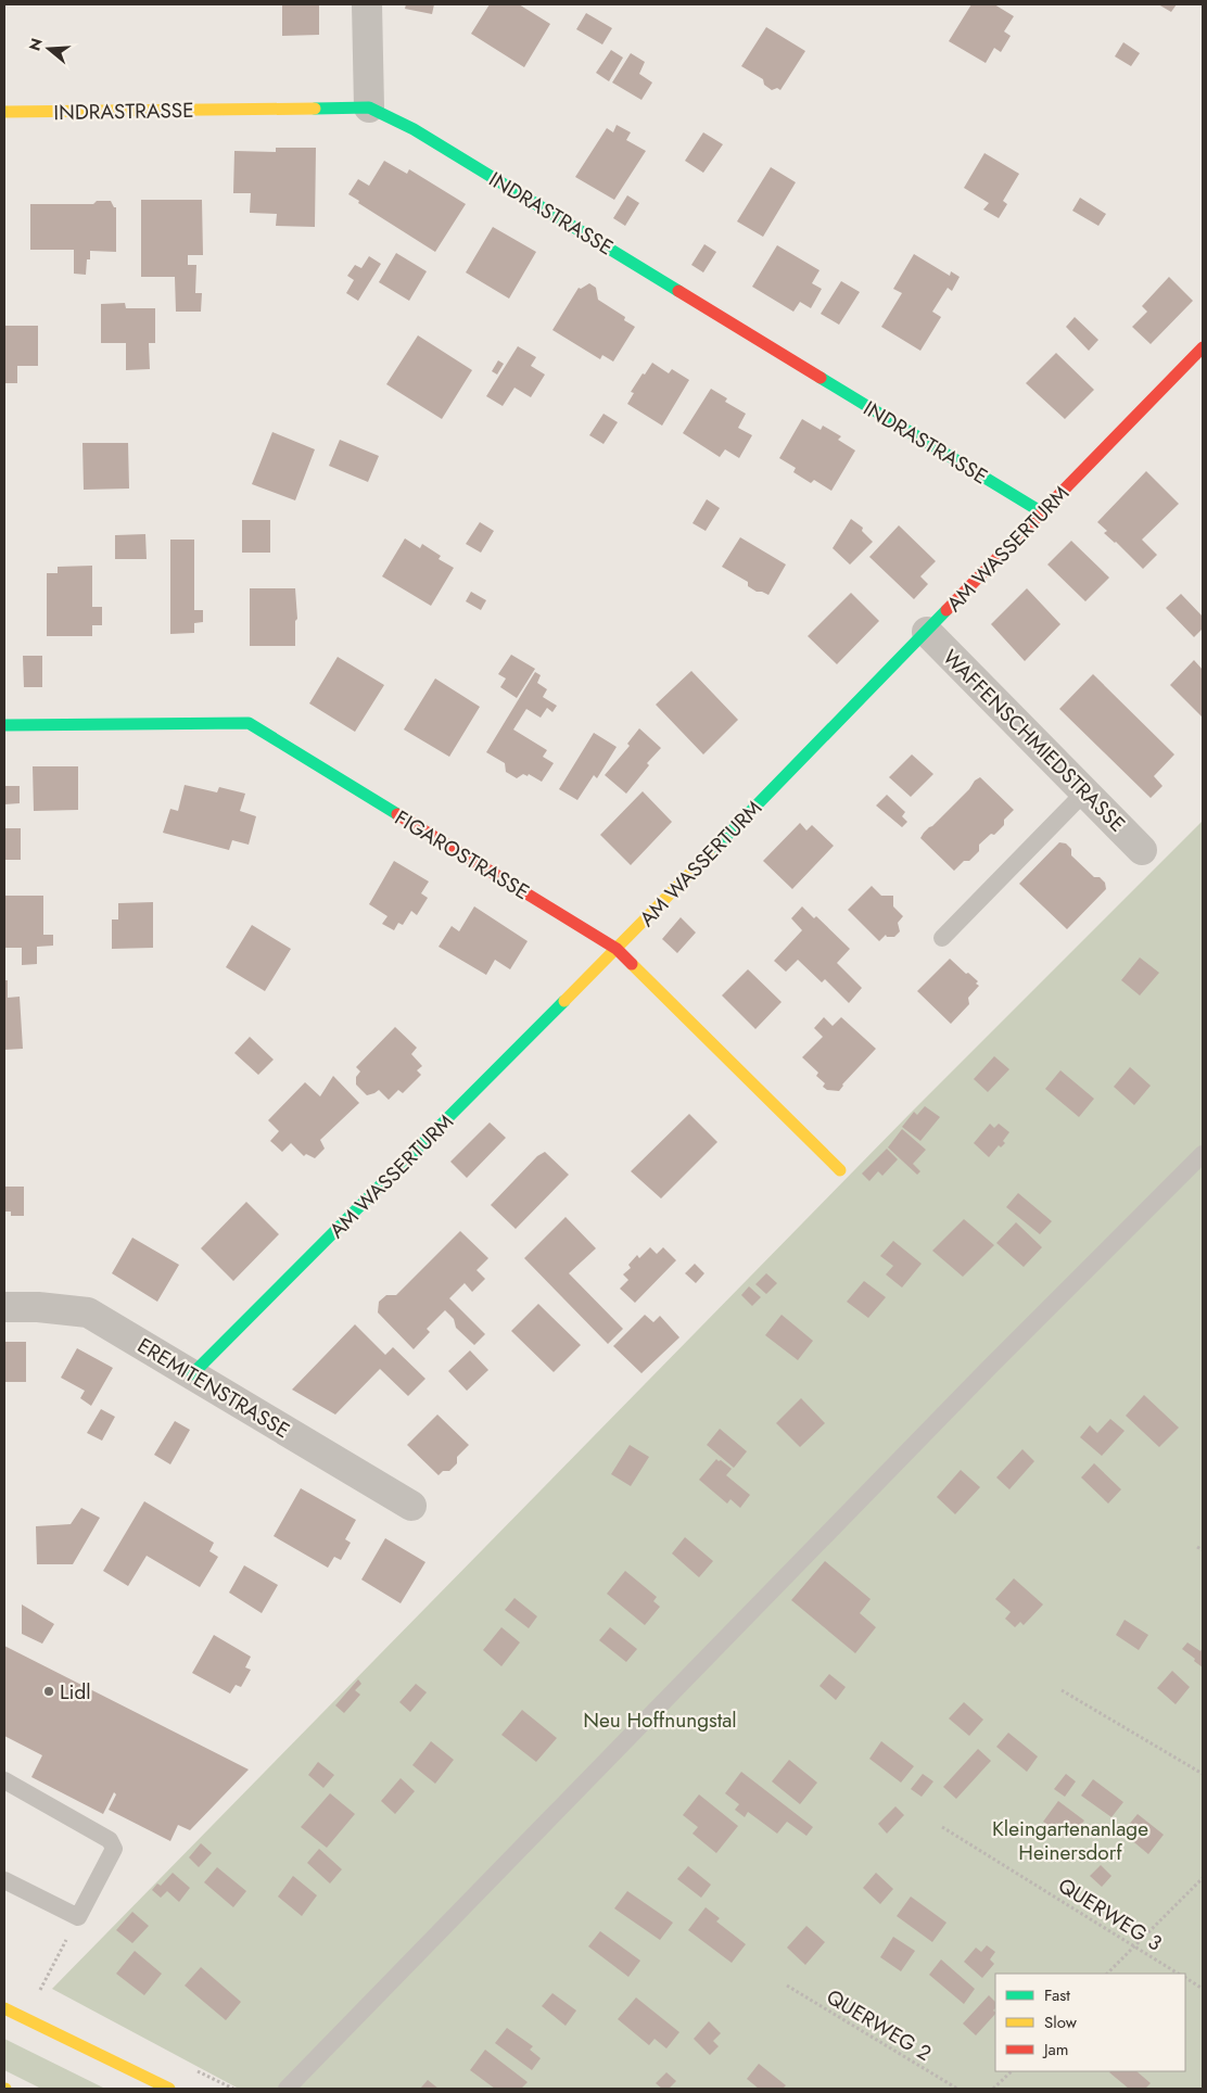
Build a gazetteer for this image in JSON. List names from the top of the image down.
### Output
{
  "streets": {
    "street": [
      "INDRASTRASSE",
      "AM WASSERTURM",
      "WAFFENSCHMIEDSTRASSE",
      "FIGAROSTRASSE",
      "EREMITENSTRASSE"
    ],
    "path": ["QUERWEG 3", "QUERWEG 2"]
  },
  "crossings": [
    ["INDRASTRASSE", "AM WASSERTURM"],
    ["AM WASSERTURM", "WAFFENSCHMIEDSTRASSE"],
    ["AM WASSERTURM", "FIGAROSTRASSE"],
    ["AM WASSERTURM", "EREMITENSTRASSE"]
  ],
  "parks": ["Neu Hoffnungstal", "Kleingartenanlage Heinersdorf"],
  "places": ["Lidl"],
  "legend": ["Fast", "Slow", "Jam"],
  "north": "left"
}
